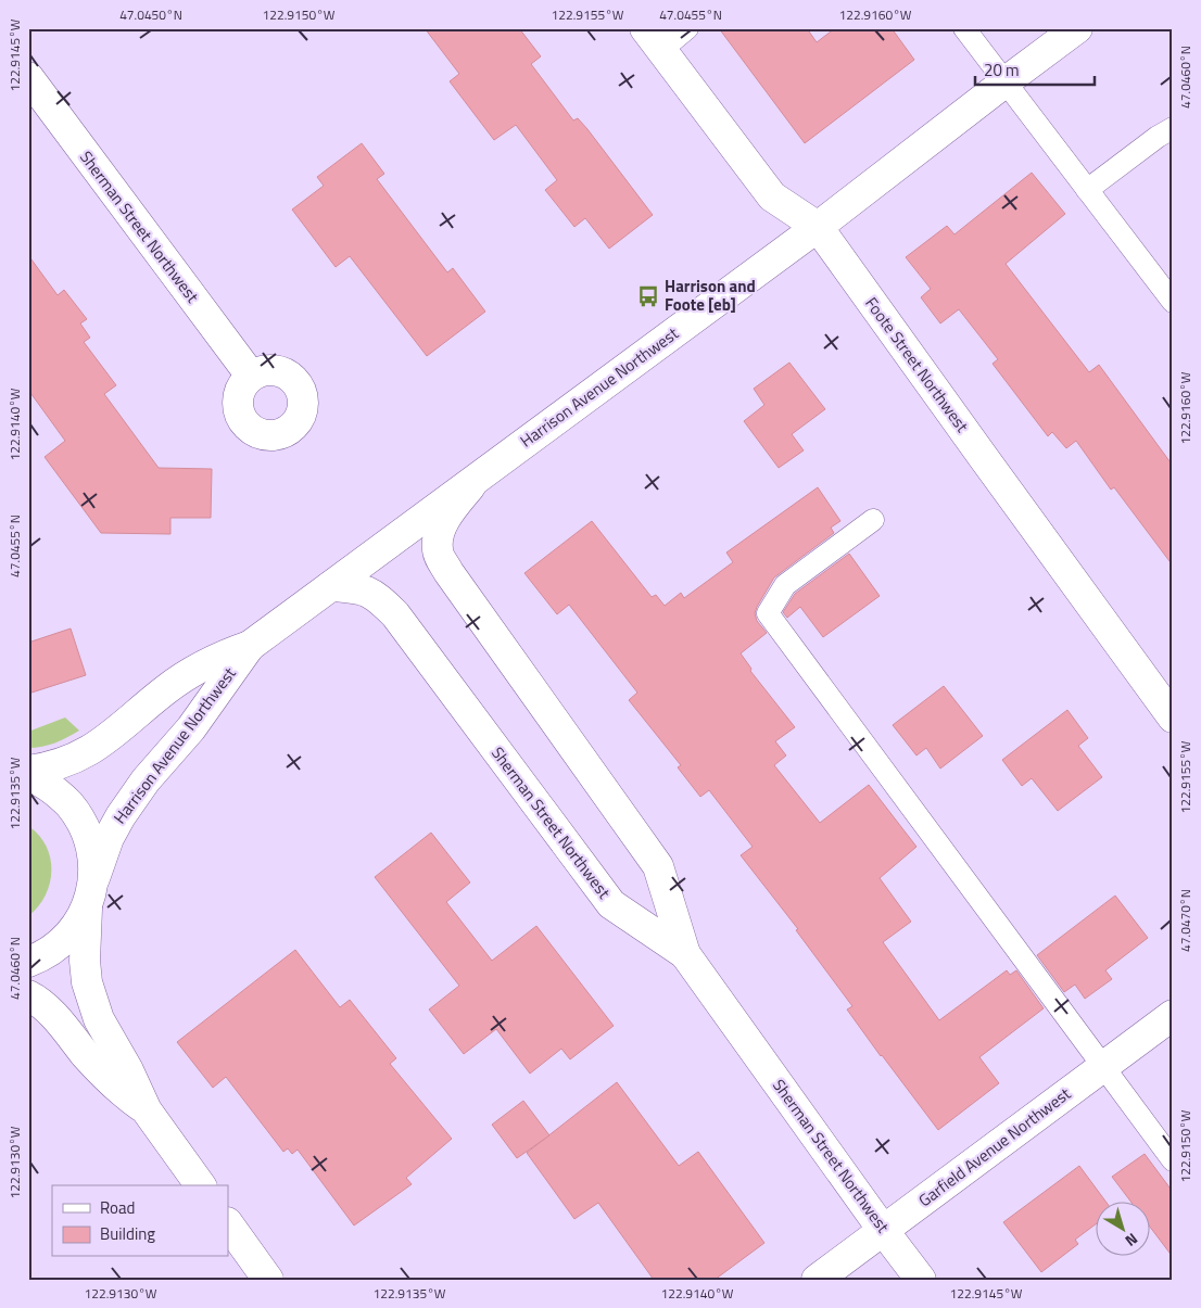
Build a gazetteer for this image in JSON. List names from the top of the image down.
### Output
{
  "streets": {
    "street": [
      "Sherman Street Northwest",
      "Foote Street Northwest",
      "Harrison Avenue Northwest",
      "Garfield Avenue Northwest"
    ]
  },
  "crossings": [
    ["Sherman Street Northwest", "Harrison Avenue Northwest"],
    ["Sherman Street Northwest", "Garfield Avenue Northwest"],
    ["Foote Street Northwest", "Harrison Avenue Northwest"]
  ],
  "places": {
    "bus stop": ["Harrison and Foote [eb]"]
  },
  "legend": ["Road", "Building"],
  "scale_bar": "20 m",
  "north": "bottom right",
  "coordinates": [
    "47.0450°N",
    "122.9150°W",
    "122.9155°W",
    "47.0455°N",
    "122.9160°W",
    "122.9145°W",
    "47.0460°N",
    "122.9140°W",
    "122.9135°W",
    "47.0470°N",
    "122.9130°W"
  ]
}
